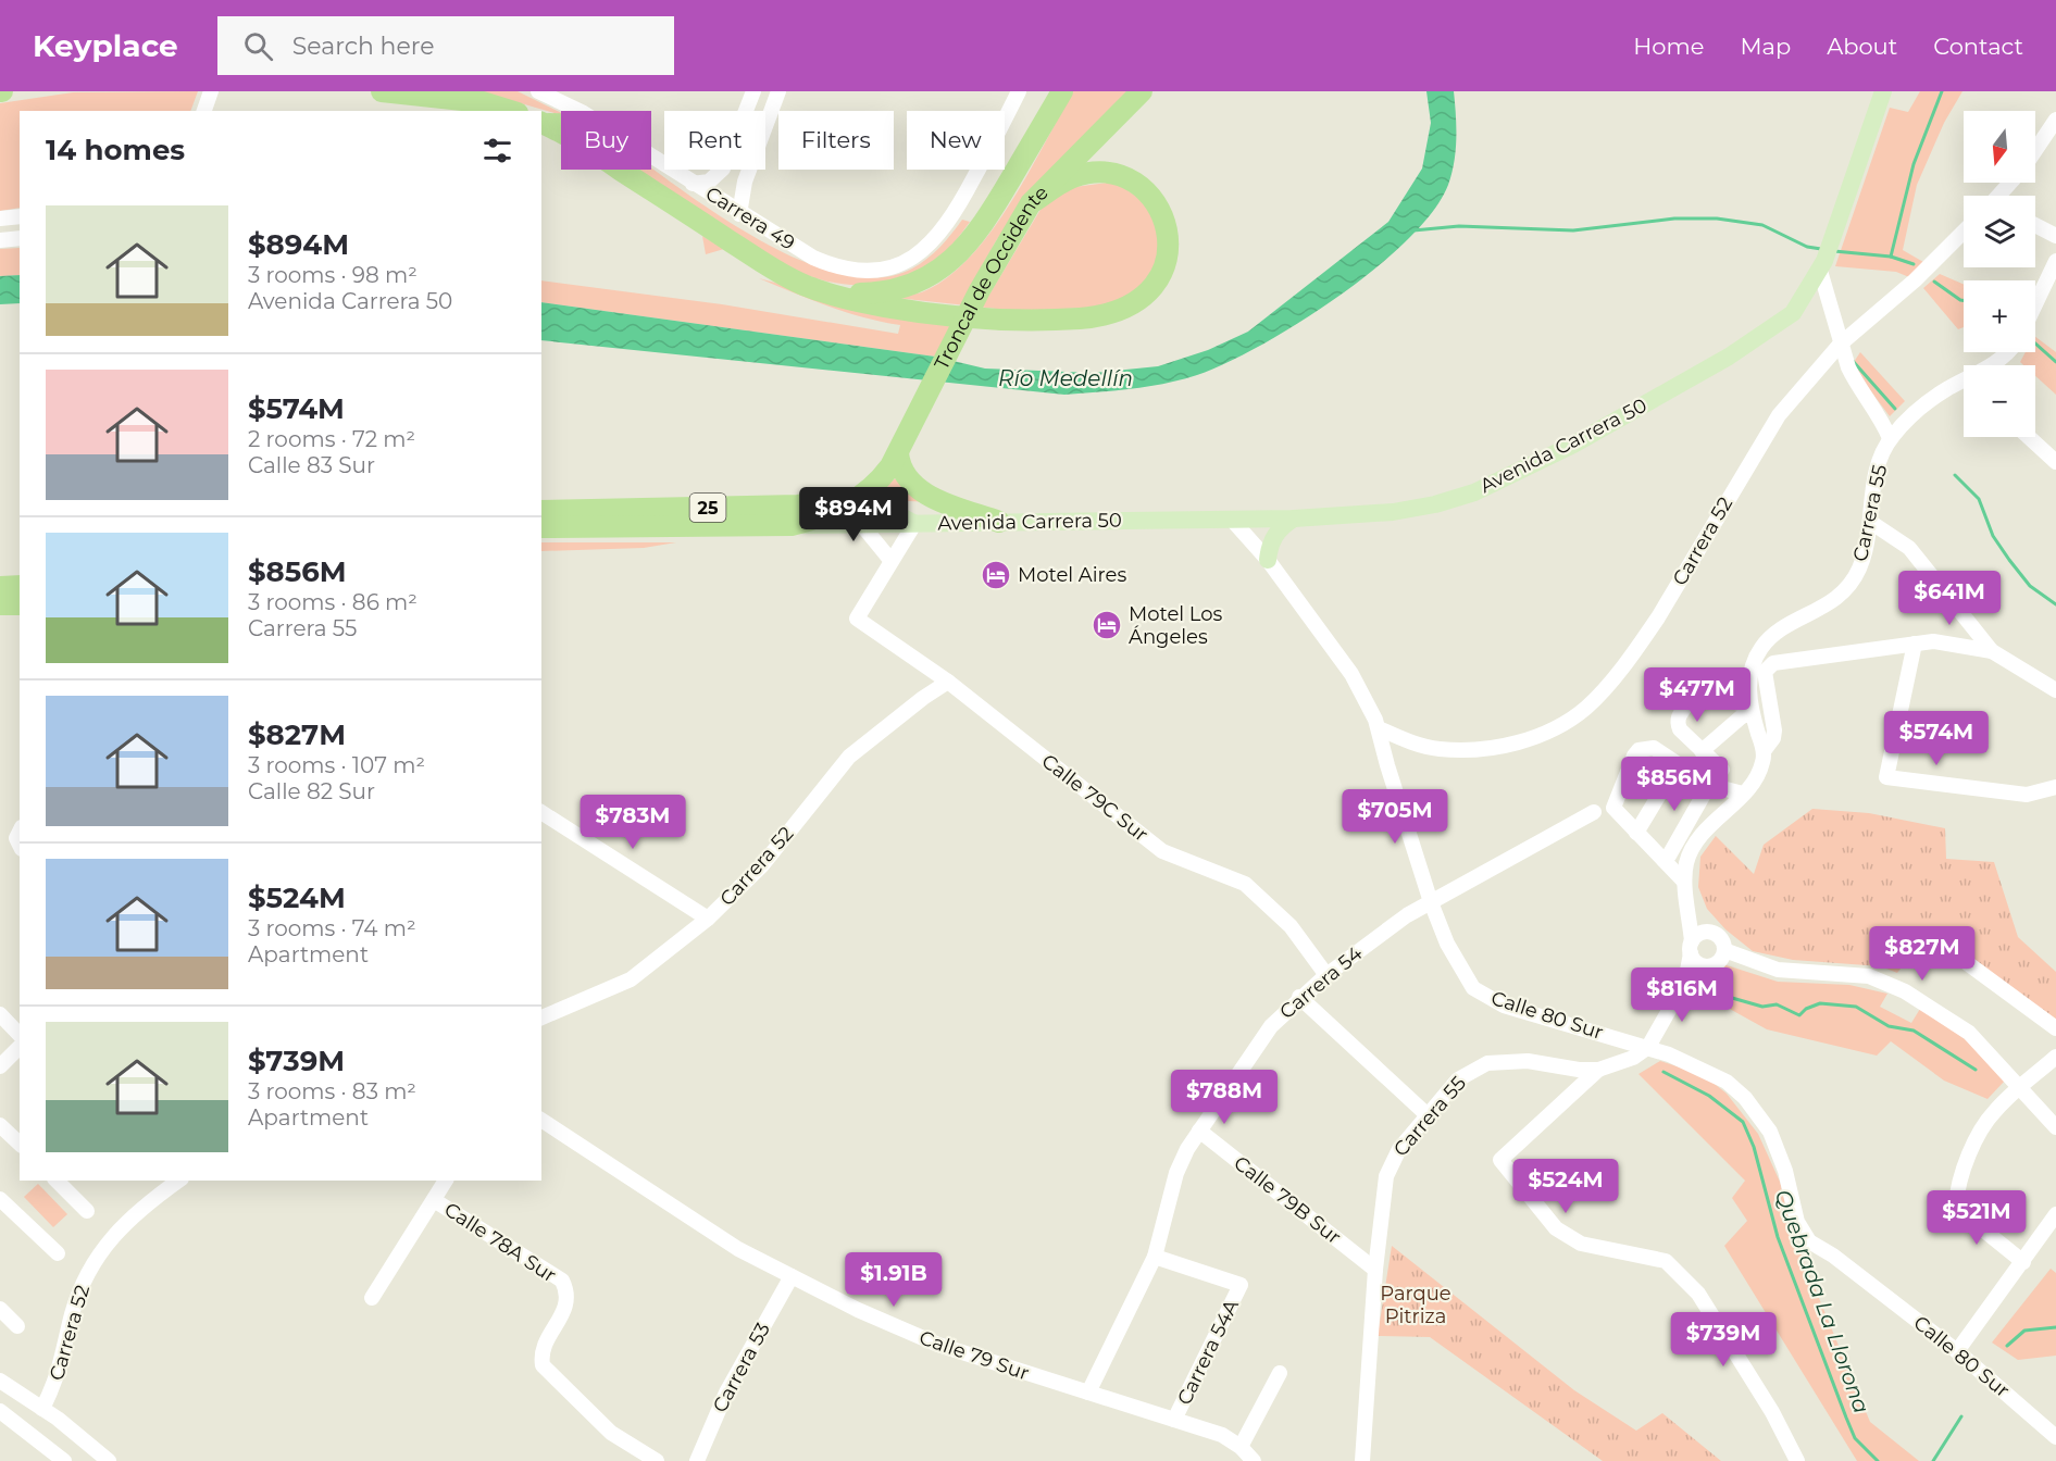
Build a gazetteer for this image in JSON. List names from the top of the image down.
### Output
{
  "streets": {
    "highway": ["Troncal de Occidente", "25"],
    "main road": ["Avenida Carrera 50"],
    "street": [
      "Carrera 49",
      "Carrera 55",
      "Carrera 52",
      "Calle 79C Sur",
      "Carrera 54",
      "Calle 80 Sur",
      "Calle 79B Sur",
      "Calle 78A Sur",
      "Carrera 54A",
      "Calle 79 Sur",
      "Carrera 53"
    ]
  },
  "crossings": [
    ["Troncal de Occidente", "Avenida Carrera 50"],
    ["Troncal de Occidente", "25"],
    ["Avenida Carrera 50", "25"],
    ["Avenida Carrera 50", "Calle 80 Sur"],
    ["Carrera 55", "Calle 80 Sur"],
    ["Carrera 55", "Calle 79B Sur"],
    ["Carrera 52", "Calle 79C Sur"],
    ["Carrera 52", "Calle 80 Sur"],
    ["Calle 79C Sur", "Carrera 54"],
    ["Carrera 54", "Calle 80 Sur"],
    ["Carrera 54", "Calle 79B Sur"],
    ["Carrera 54", "Carrera 54A"],
    ["Carrera 54", "Calle 79 Sur"],
    ["Carrera 54A", "Calle 79 Sur"],
    ["Calle 79 Sur", "Carrera 53"]
  ],
  "water": ["Río Medellín", "Quebrada La Llorona"],
  "parks": ["Parque Pitriza"],
  "places": {
    "hotel": ["Motel Aires", "Motel Los Ángeles"]
  },
  "north": "bottom",
  "page": {
    "header": "Keyplace",
    "search": "Search here",
    "nav": [
      "Home",
      "Map",
      "About",
      "Contact"
    ],
    "map_buttons": ["+", "−"],
    "chip": [
      "Buy",
      "Rent",
      "Filters",
      "New"
    ],
    "heading": "14 homes",
    "list": [
      {
        "name": "$894M",
        "note": "3 rooms · 98 m² · Avenida Carrera 50"
      },
      {
        "name": "$574M",
        "note": "2 rooms · 72 m² · Calle 83 Sur"
      },
      {
        "name": "$856M",
        "note": "3 rooms · 86 m² · Carrera 55"
      },
      {
        "name": "$827M",
        "note": "3 rooms · 107 m² · Calle 82 Sur"
      },
      {
        "name": "$524M",
        "note": "3 rooms · 74 m² · Apartment"
      },
      {
        "name": "$739M",
        "note": "3 rooms · 83 m² · Apartment"
      }
    ],
    "price": [
      "$894M",
      "$641M",
      "$477M",
      "$574M",
      "$856M",
      "$705M",
      "$783M",
      "$827M",
      "$816M",
      "$788M",
      "$524M",
      "$521M",
      "$1.91B",
      "$739M"
    ]
  }
}
